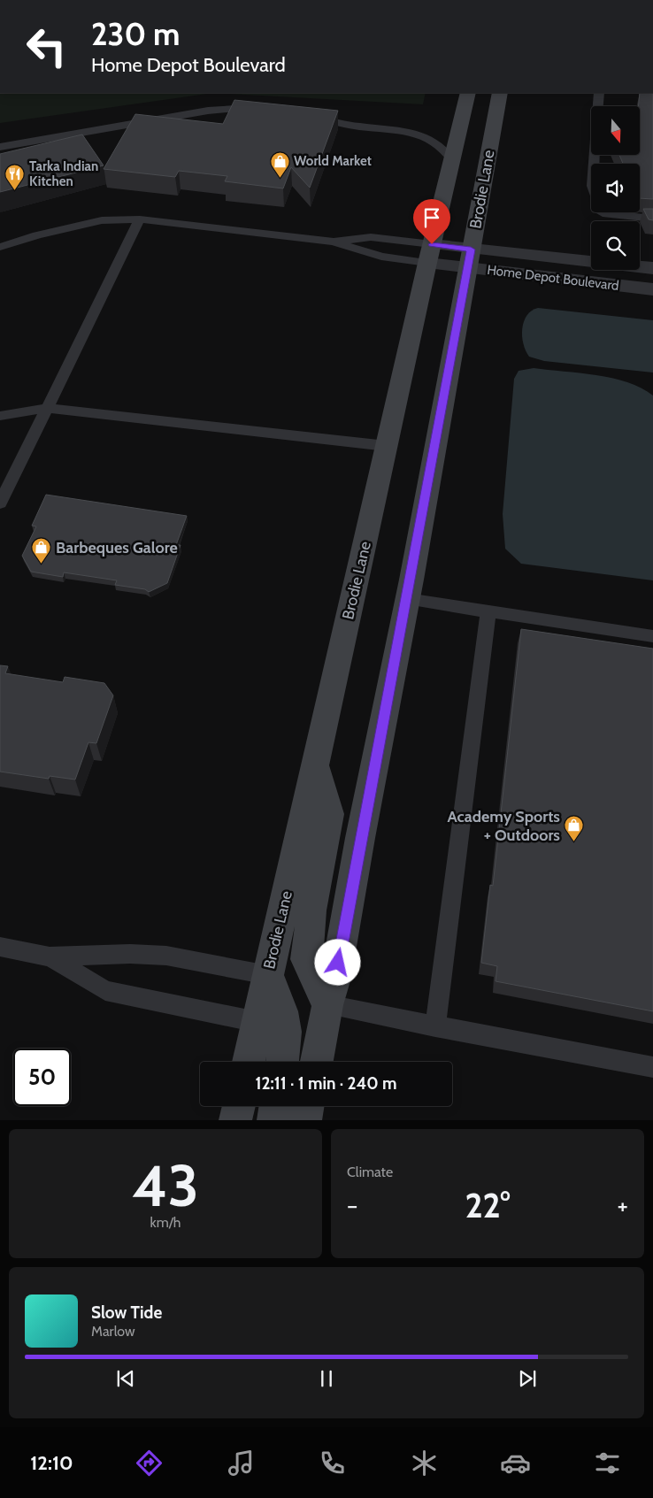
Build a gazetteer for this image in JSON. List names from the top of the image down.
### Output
{
  "streets": {
    "main road": ["Brodie Lane"],
    "street": ["Home Depot Boulevard"]
  },
  "crossings": [
    ["Brodie Lane", "Home Depot Boulevard"]
  ],
  "places": {
    "shop": ["World Market", "Barbeques Galore", "Academy Sports + Outdoors"],
    "restaurant": ["Tarka Indian Kitchen"]
  },
  "north": "bottom",
  "page": {
    "turn": ["230 m", "Home Depot Boulevard"],
    "limit": "50",
    "trip": "12:11 · 1 min · 240 m",
    "tile": [
      ["43", "km/h"],
      "Climate"
    ],
    "heat": ["−", "22°", "+"],
    "song": ["Slow Tide", "Marlow"],
    "tabs": "12:10"
  }
}
